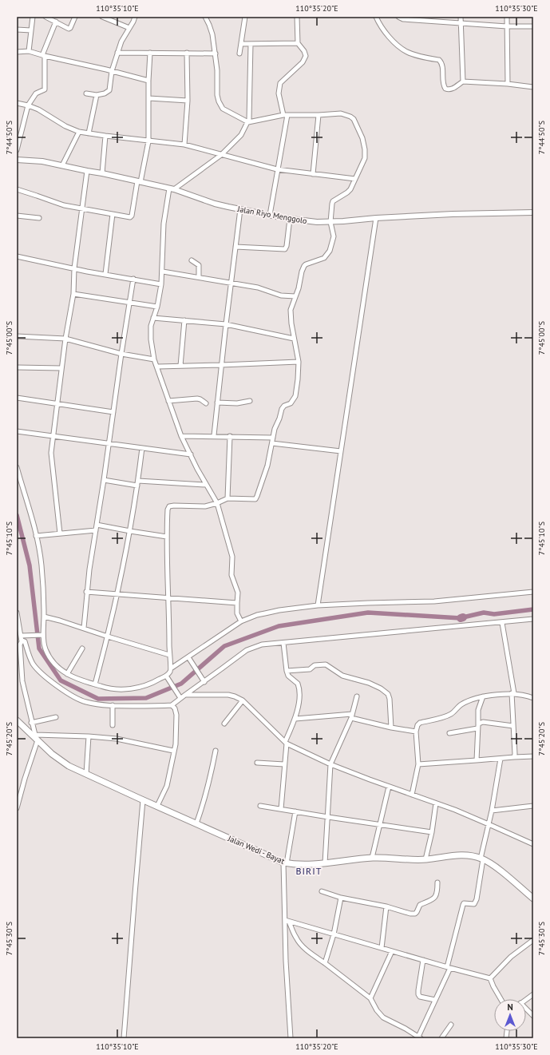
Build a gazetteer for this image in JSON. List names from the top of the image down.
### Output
{
  "streets": {
    "main road": ["Jalan Wedi - Bayat"],
    "street": ["Jalan Riyo Menggolo"]
  },
  "districts": ["BIRIT"],
  "north": "top",
  "coordinates": [
    "110°35'10\"E",
    "110°35'20\"E",
    "110°35'30\"E",
    "7°44'50\"S",
    "7°45'00\"S",
    "7°45'10\"S",
    "7°45'20\"S",
    "7°45'30\"S"
  ]
}
